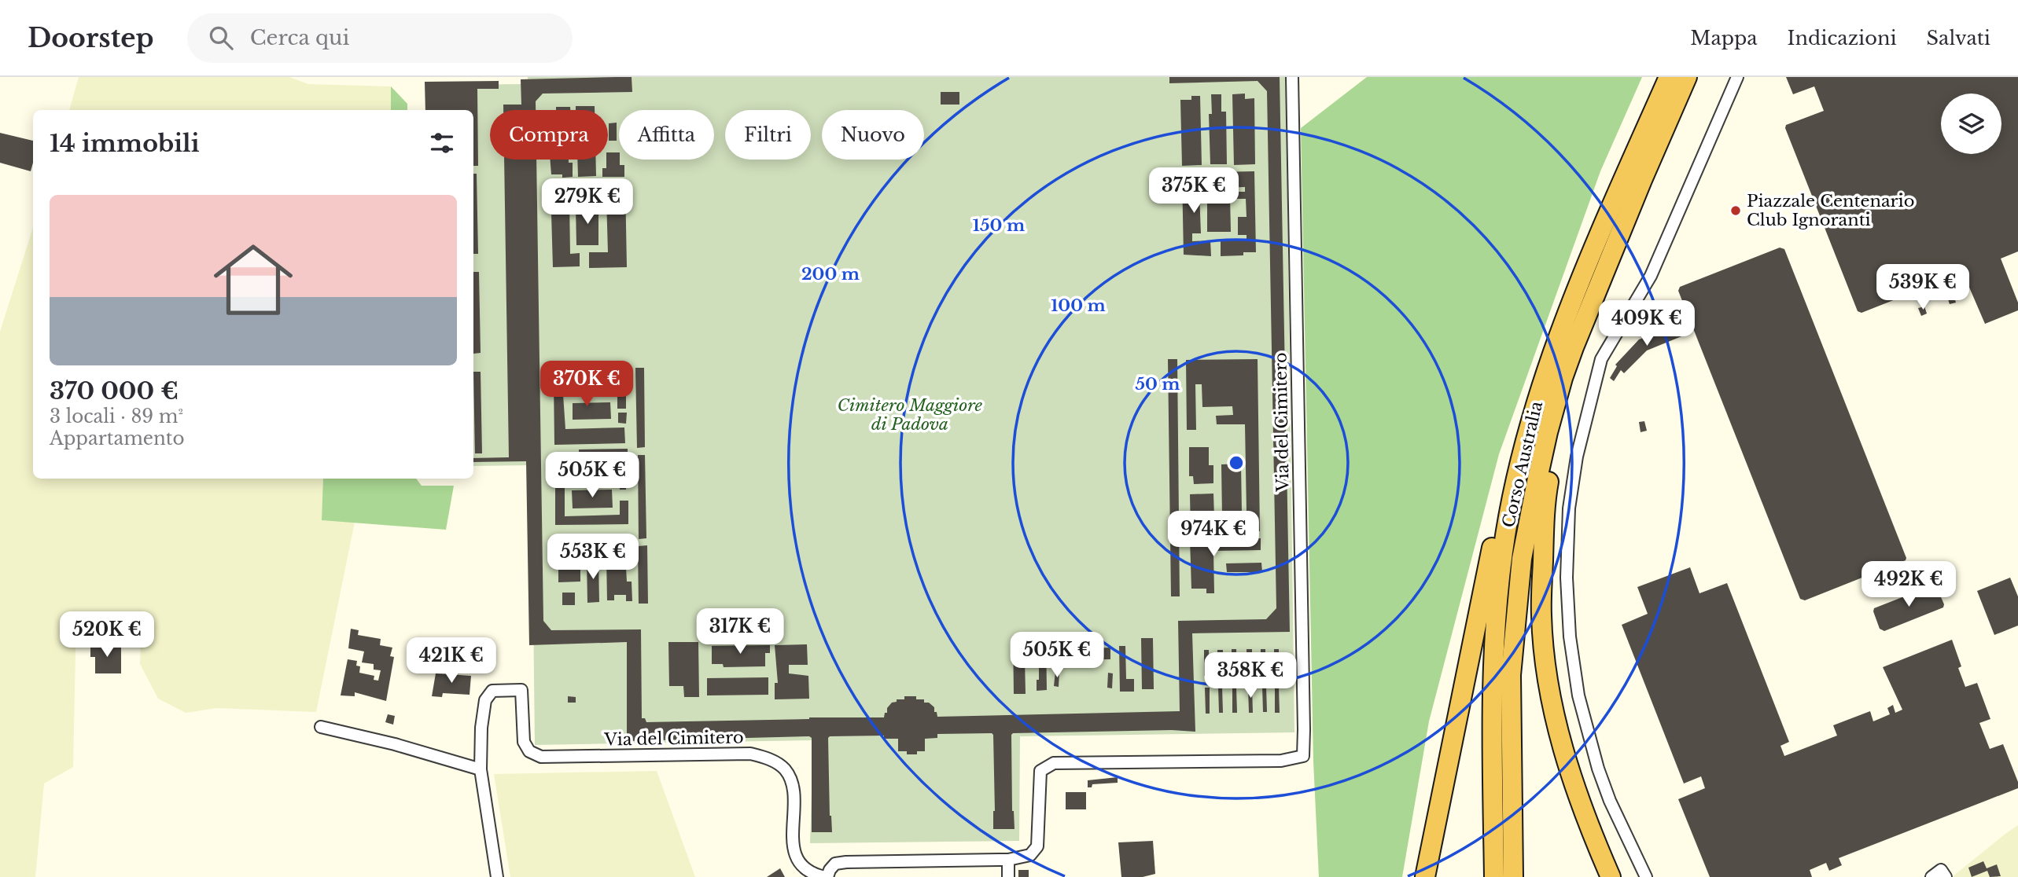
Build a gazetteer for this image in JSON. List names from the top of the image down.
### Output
{
  "streets": {
    "highway": ["Corso Australia"],
    "street": ["Via del Cimitero"]
  },
  "parks": ["Cimitero Maggiore di Padova"],
  "places": ["Piazzale Centenario Club Ignoranti"],
  "page": {
    "header": "Doorstep",
    "search": "Cerca qui",
    "nav": ["Mappa", "Indicazioni", "Salvati"],
    "chip": [
      "Compra",
      "Affitta",
      "Filtri",
      "Nuovo"
    ],
    "heading": "14 immobili",
    "price": [
      "375K €",
      "279K €",
      "539K €",
      "409K €",
      "370K €",
      "505K €",
      "974K €",
      "553K €",
      "492K €",
      "317K €",
      "520K €",
      "505K €",
      "421K €",
      "358K €"
    ],
    "list": [
      {
        "name": "370 000 €",
        "note": "3 locali · 89 m² · Appartamento"
      }
    ]
  },
  "rings": [
    "150 m",
    "200 m",
    "100 m",
    "50 m"
  ]
}
